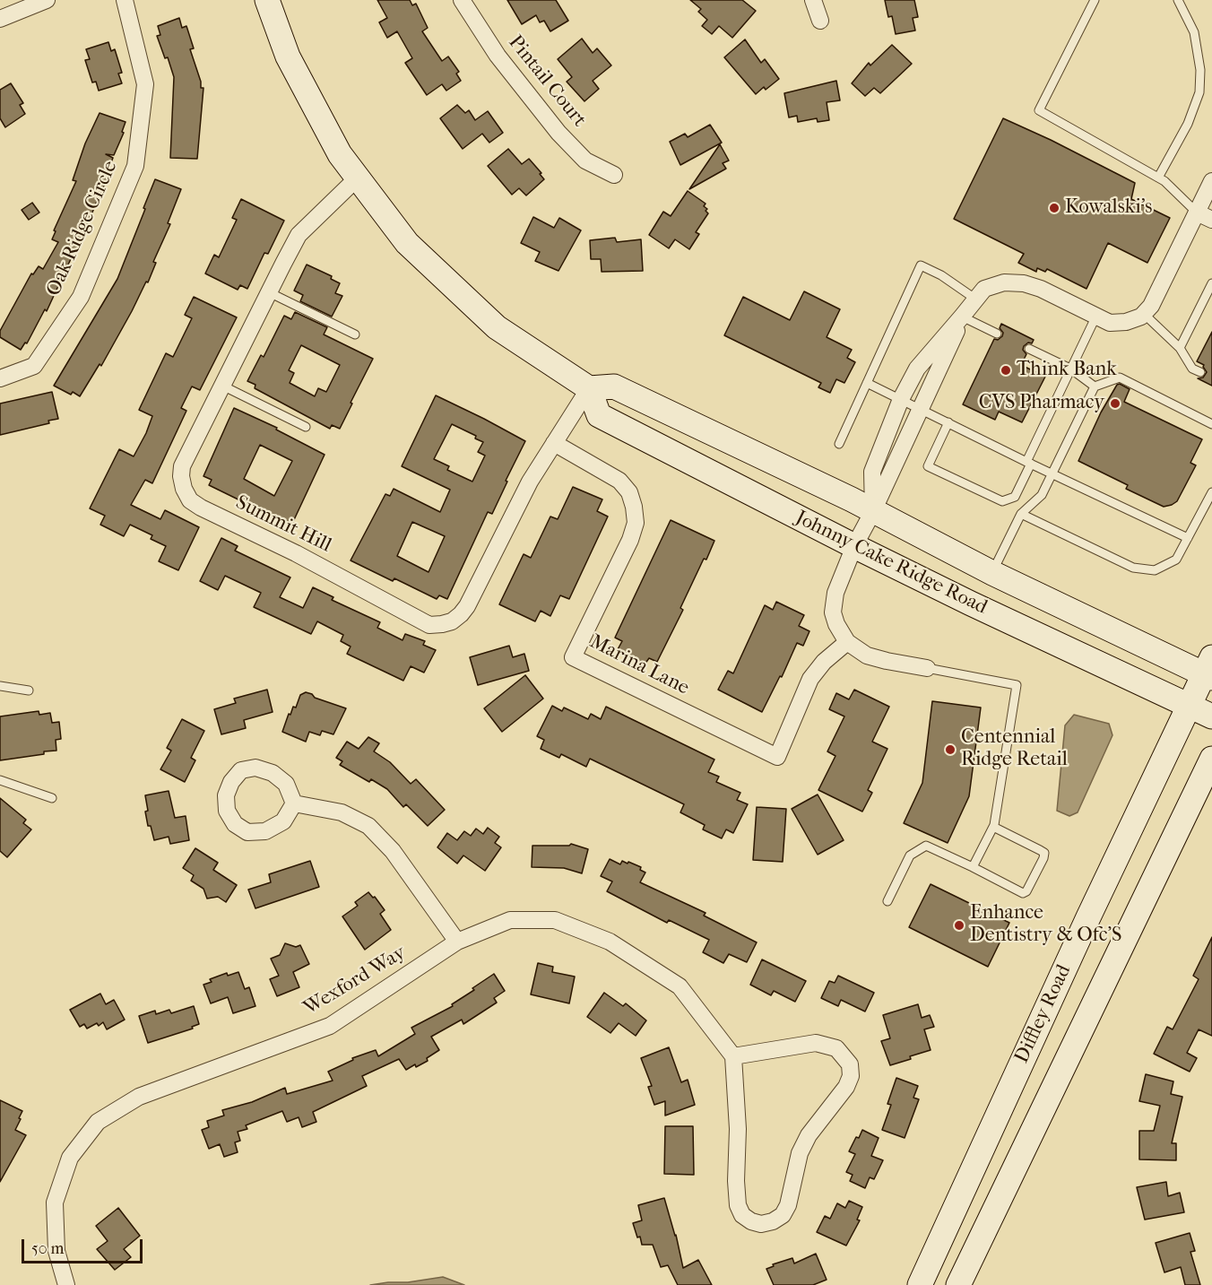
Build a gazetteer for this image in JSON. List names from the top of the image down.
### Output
{
  "streets": {
    "street": [
      "Pintail Court",
      "Oak Ridge Circle",
      "Summit Hill",
      "Johnny Cake Ridge Road",
      "Marina Lane",
      "Wexford Way",
      "Diffley Road"
    ]
  },
  "crossings": [
    ["Summit Hill", "Johnny Cake Ridge Road"],
    ["Summit Hill", "Marina Lane"],
    ["Johnny Cake Ridge Road", "Diffley Road"]
  ],
  "places": [
    "Kowalski's",
    "Think Bank",
    "CVS Pharmacy",
    "Centennial Ridge Retail",
    "Enhance Dentistry & Ofc'S"
  ],
  "scale_bar": "50 m"
}
